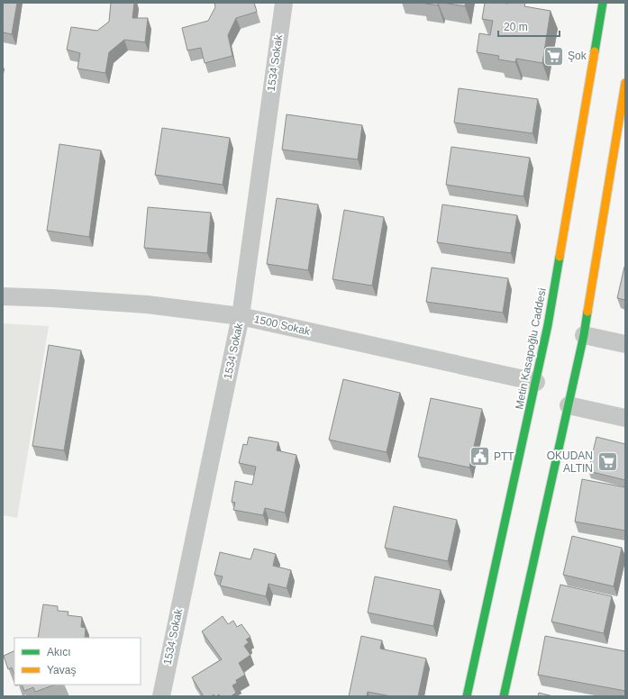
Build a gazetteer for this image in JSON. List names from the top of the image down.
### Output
{
  "streets": {
    "main road": ["Metin Kasapoğlu Caddesi"],
    "street": ["1534 Sokak", "1500 Sokak"]
  },
  "crossings": [
    ["1534 Sokak", "1500 Sokak"],
    ["1500 Sokak", "Metin Kasapoğlu Caddesi"]
  ],
  "places": {
    "supermarket": ["Şok", "OKUDAN ALTIN"],
    "public building": ["PTT"]
  },
  "legend": ["Akıcı", "Yavaş"],
  "scale_bar": "20 m"
}
